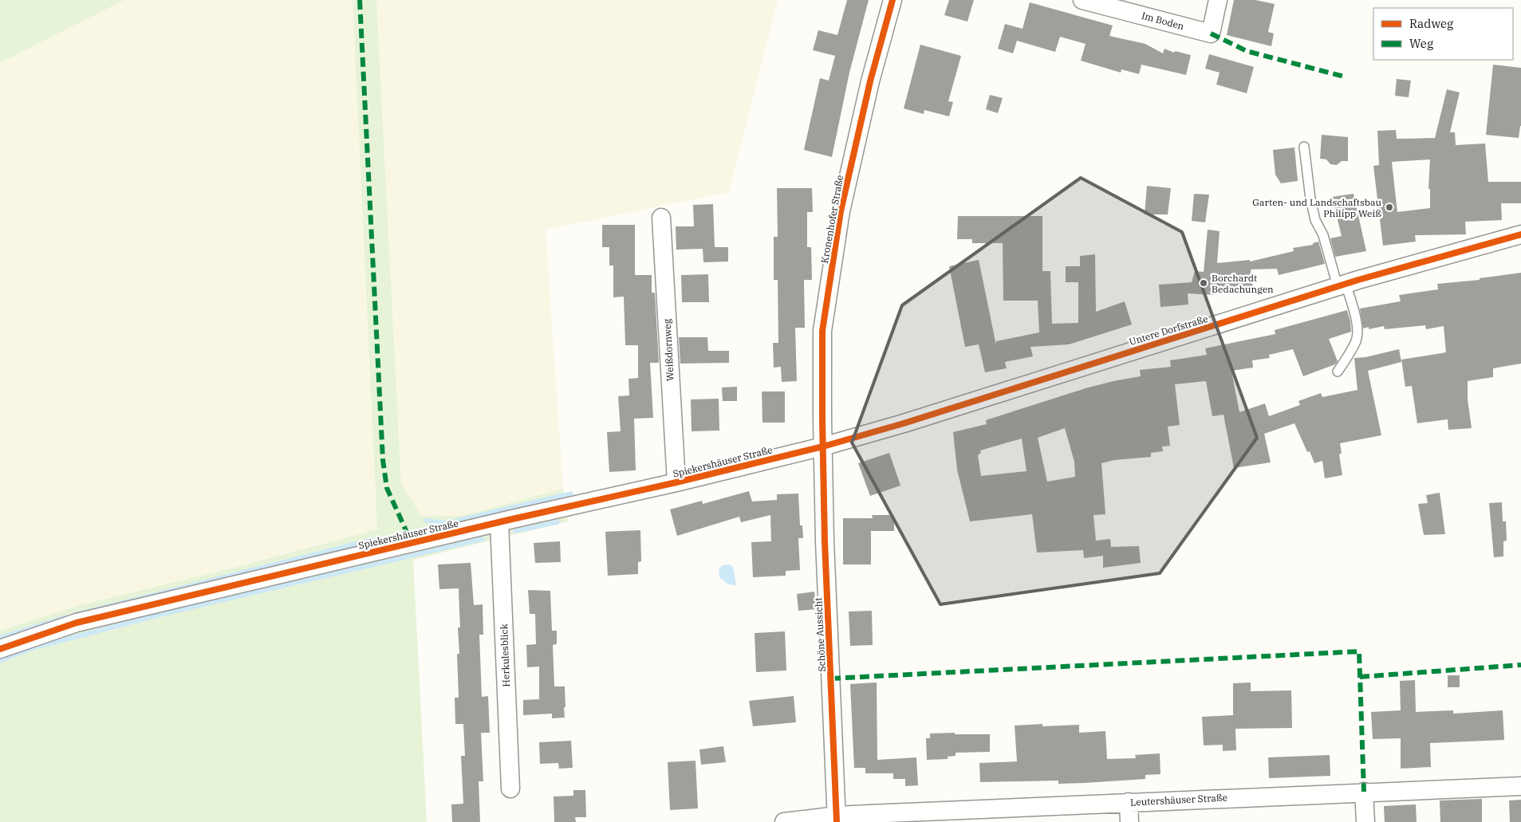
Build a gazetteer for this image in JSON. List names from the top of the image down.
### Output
{
  "streets": {
    "street": [
      "Im Boden",
      "Kronenhofer Straße",
      "Untere Dorfstraße",
      "Weißdornweg",
      "Spiekershäuser Straße",
      "Schöne Aussicht",
      "Herkulesblick",
      "Leutershäuser Straße"
    ]
  },
  "crossings": [
    ["Kronenhofer Straße", "Untere Dorfstraße"],
    ["Kronenhofer Straße", "Spiekershäuser Straße"],
    ["Kronenhofer Straße", "Schöne Aussicht"],
    ["Untere Dorfstraße", "Spiekershäuser Straße"],
    ["Untere Dorfstraße", "Schöne Aussicht"],
    ["Weißdornweg", "Spiekershäuser Straße"],
    ["Spiekershäuser Straße", "Schöne Aussicht"],
    ["Spiekershäuser Straße", "Herkulesblick"],
    ["Schöne Aussicht", "Leutershäuser Straße"]
  ],
  "places": ["Garten- und Landschaftsbau Philipp Weiß", "Borchardt Bedachungen"],
  "legend": ["Radweg", "Weg"]
}
